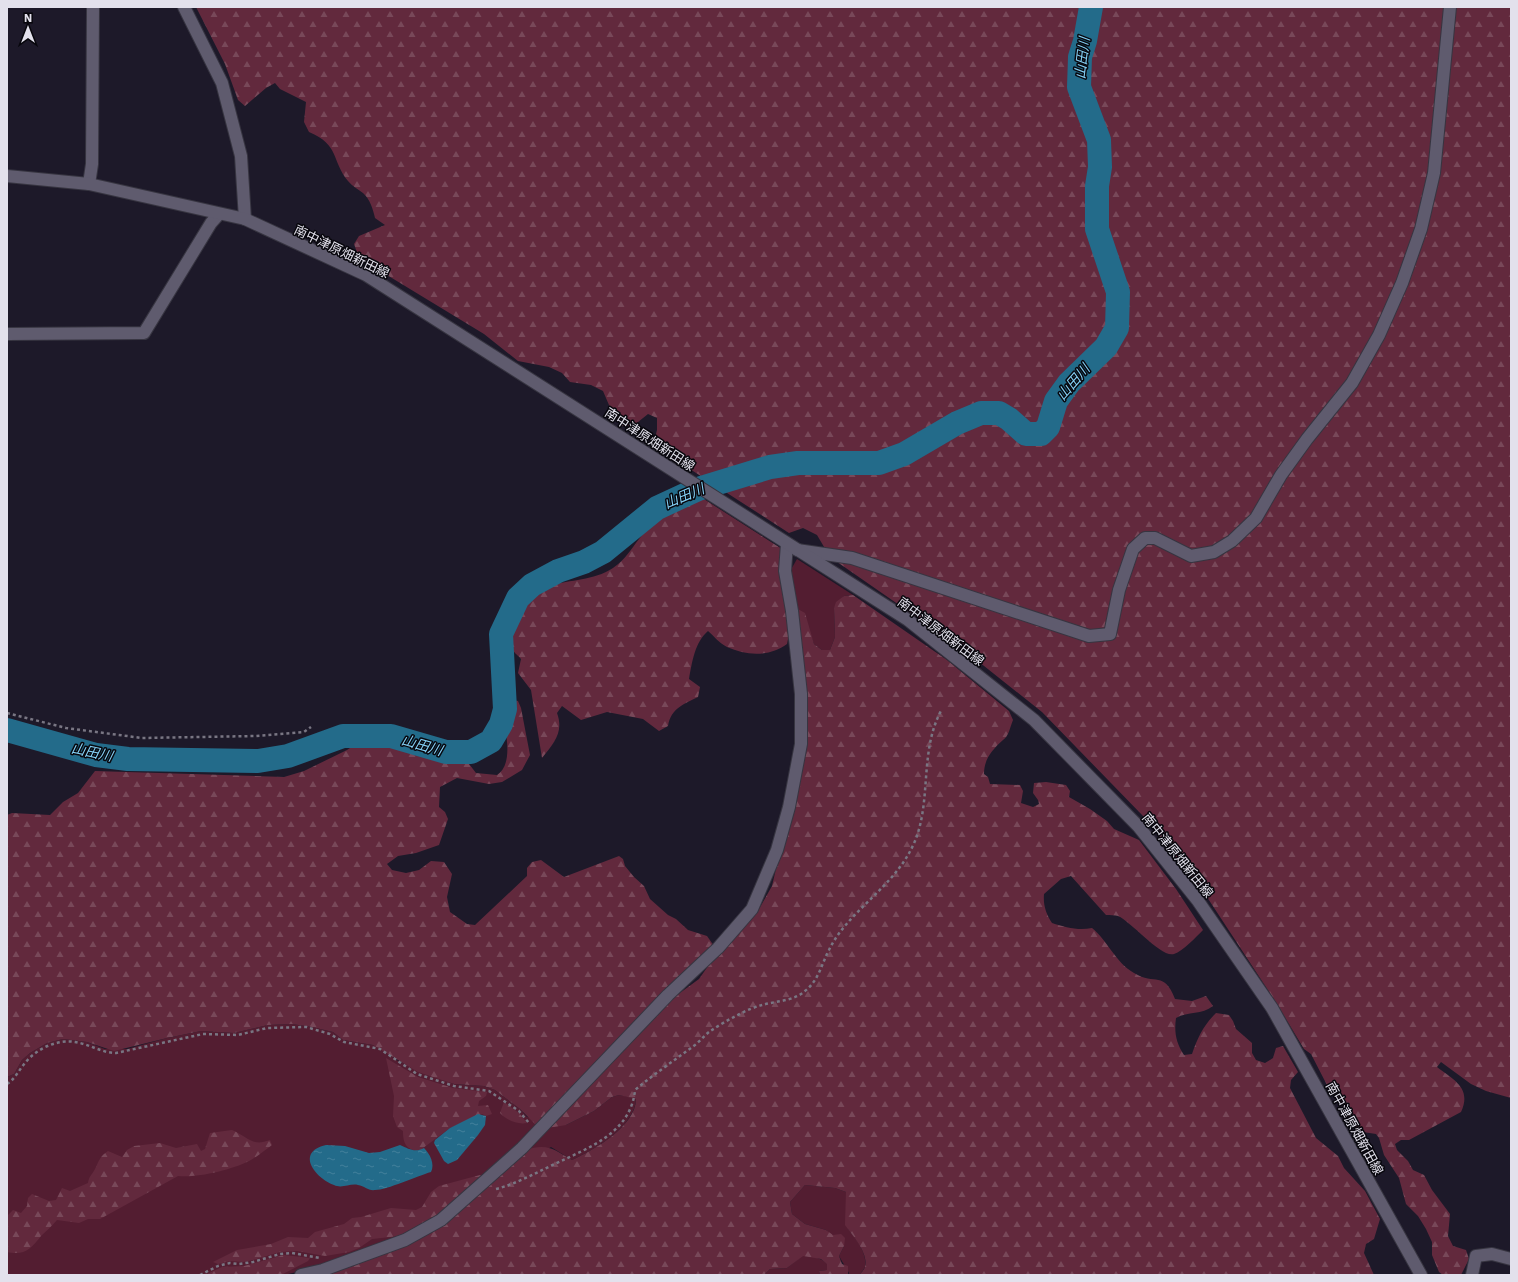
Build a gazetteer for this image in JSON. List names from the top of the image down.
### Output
{
  "streets": {
    "street": ["南中津原畑新田線"]
  },
  "water": ["山田川"],
  "north": "top"
}
